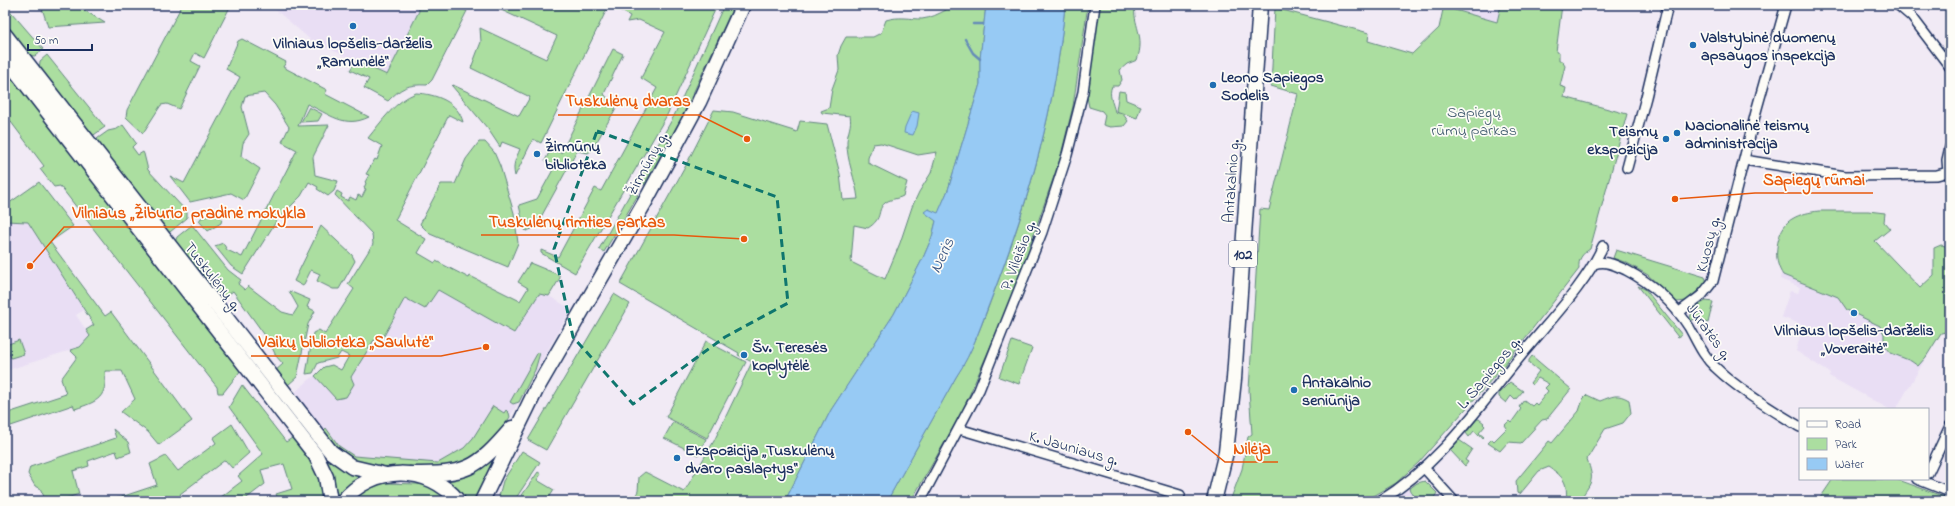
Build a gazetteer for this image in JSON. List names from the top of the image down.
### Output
{
  "streets": {
    "main road": [
      "Žirmūnų g.",
      "Antakalnio g.",
      "102",
      "Tuskulėnų g."
    ],
    "street": [
      "Kuosų g.",
      "P. Vileišio g.",
      "Jūratės g.",
      "L. Sapiegos g.",
      "K. Jauniaus g."
    ]
  },
  "crossings": [
    ["Žirmūnų g.", "Tuskulėnų g."],
    ["Kuosų g.", "Jūratės g."],
    ["P. Vileišio g.", "K. Jauniaus g."],
    ["Jūratės g.", "L. Sapiegos g."]
  ],
  "water": ["Neris"],
  "parks": ["Sapiegų rūmų parkas"],
  "places": [
    "Vilniaus lopšelis-darželis „Ramunėlė“",
    "Valstybinė duomenų apsaugos inspekcija",
    "Leono Sapiegos Sodelis",
    "Nacionalinė teismų administracija",
    "Tuskulėnų dvaras",
    "Teismų ekspozicija",
    "Žirmūnų biblioteka",
    "Sapiegų rūmai",
    "Tuskulėnų rimties parkas",
    "Vilniaus „Žiburio“ pradinė mokykla",
    "Vilniaus lopšelis-darželis „Voveraitė“",
    "Vaikų biblioteka „Saulutė“",
    "Šv. Teresės koplytėlė",
    "Antakalnio seniūnija",
    "Nilėja",
    "Ekspozicija „Tuskulėnų dvaro paslaptys“"
  ],
  "legend": ["Road", "Park", "Water"],
  "scale_bar": "50 m"
}
